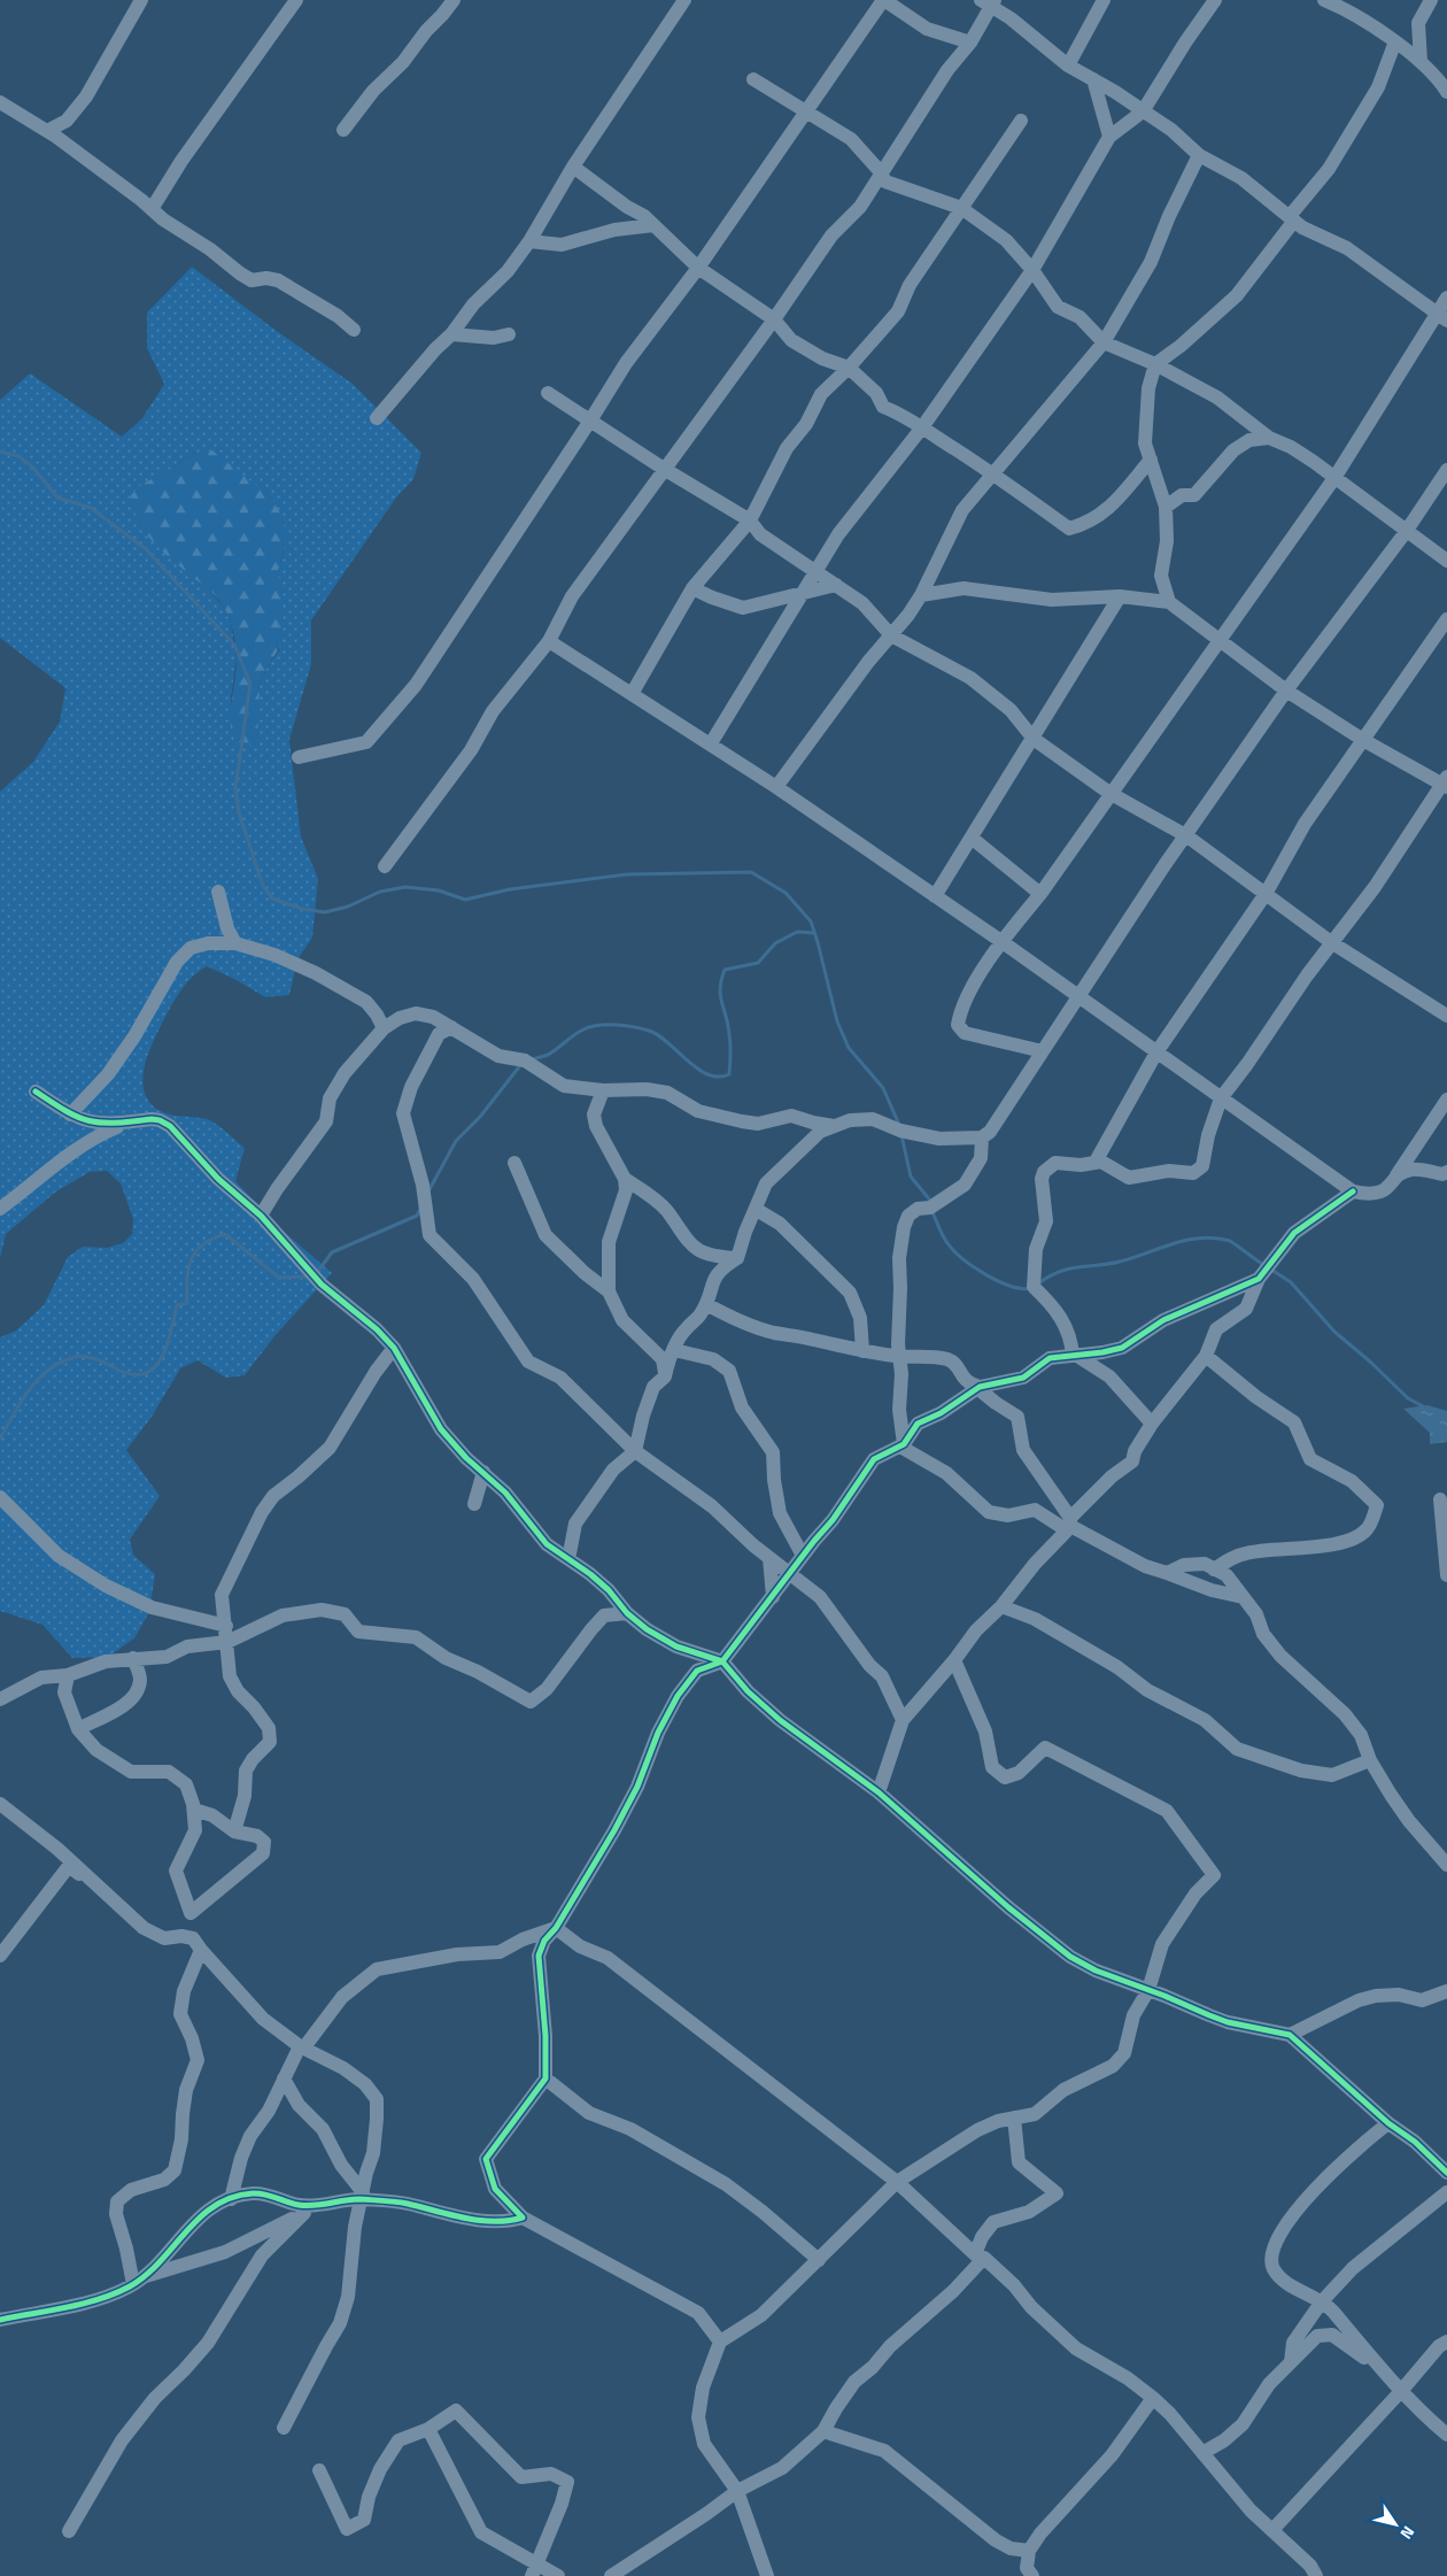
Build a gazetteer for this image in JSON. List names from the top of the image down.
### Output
{
  "north": "bottom right"
}
